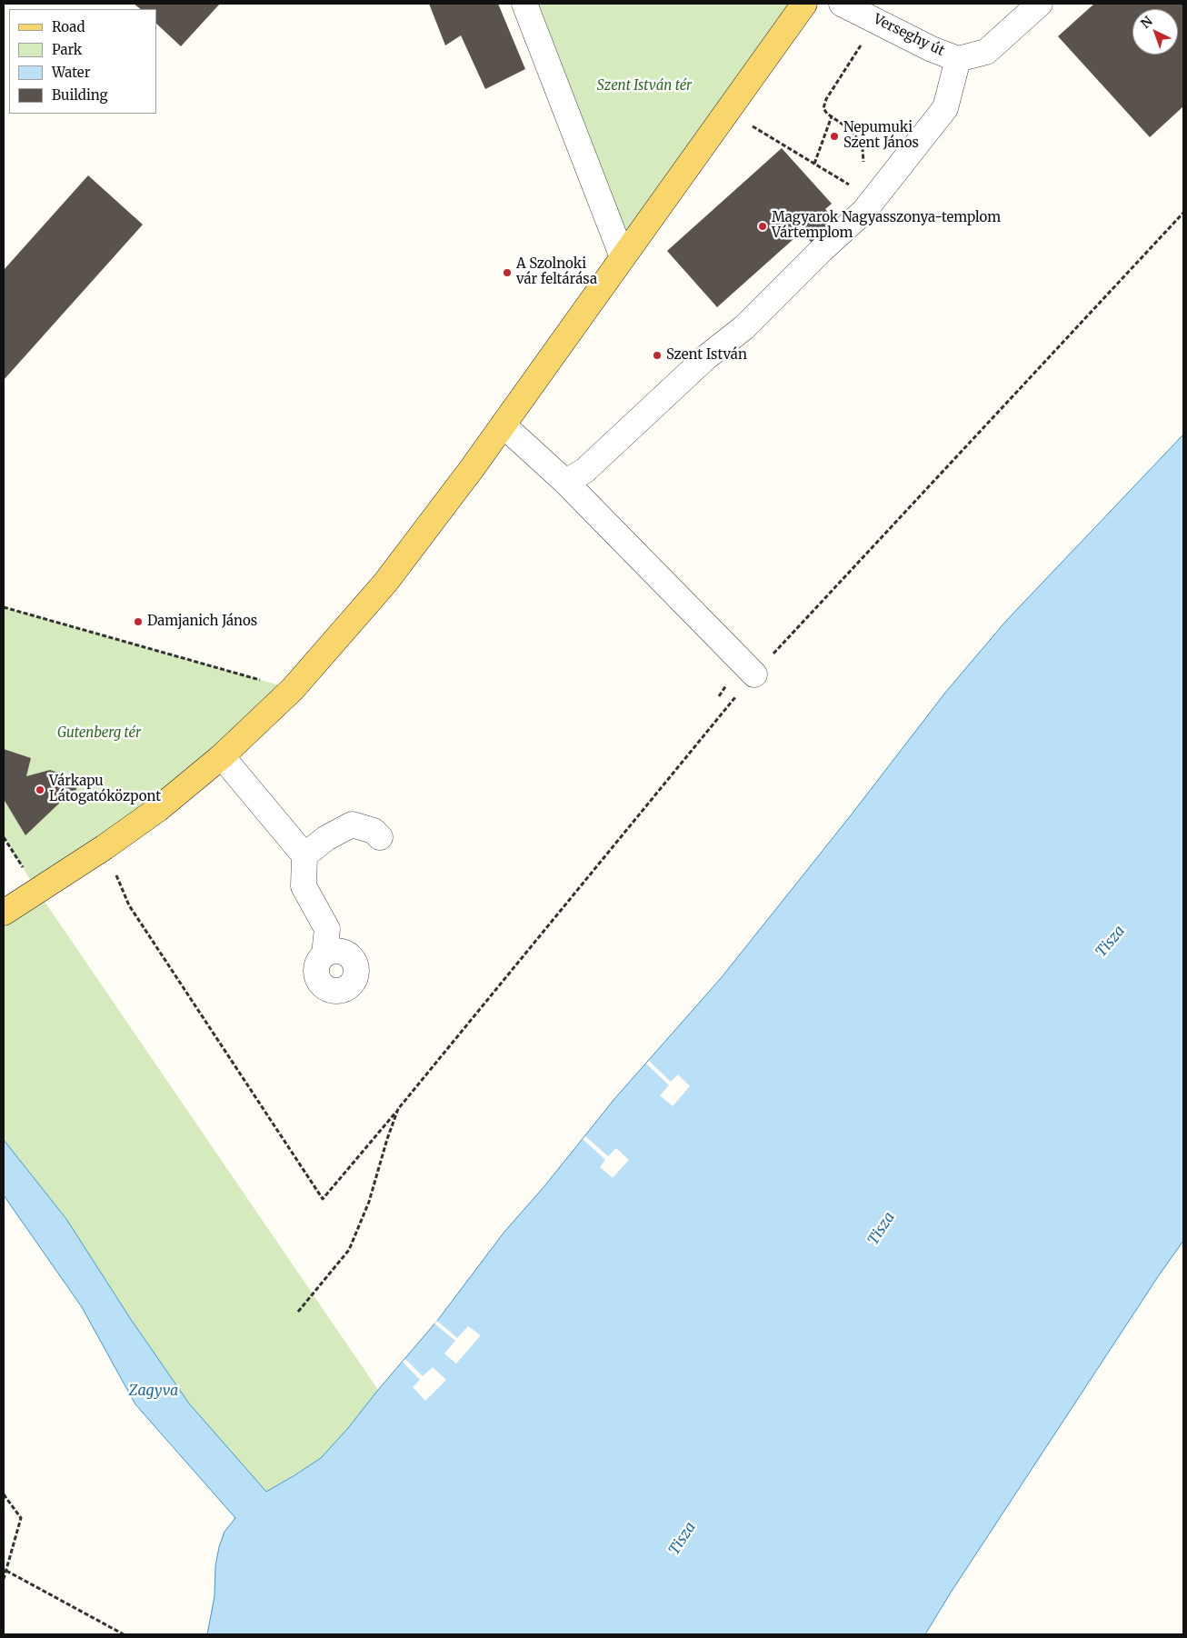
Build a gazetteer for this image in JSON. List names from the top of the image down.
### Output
{
  "streets": {
    "street": ["Verseghy út"]
  },
  "water": ["Tisza", "Zagyva"],
  "parks": ["Szent István tér", "Gutenberg tér"],
  "places": [
    "Nepumuki Szent János",
    "Magyarok Nagyasszonya-templom Vártemplom",
    "A Szolnoki vár feltárása",
    "Szent István",
    "Damjanich János",
    "Várkapu Látogatóközpont"
  ],
  "legend": [
    "Road",
    "Park",
    "Water",
    "Building"
  ],
  "north": "top left"
}
